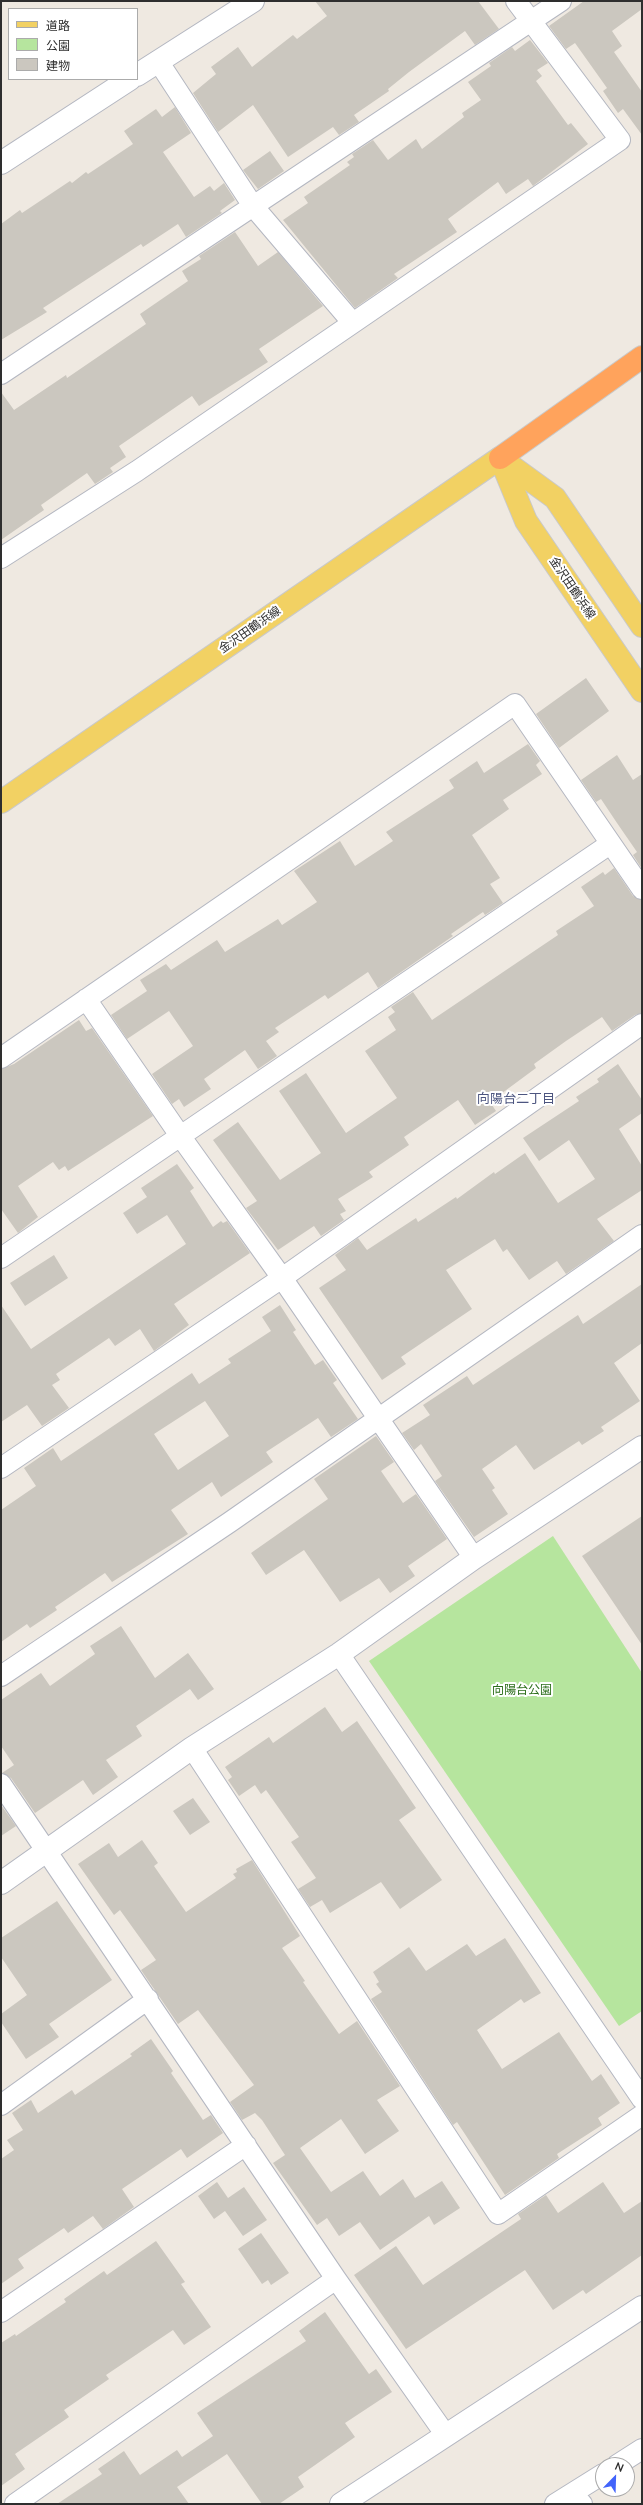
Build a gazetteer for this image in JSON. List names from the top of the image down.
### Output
{
  "streets": {
    "main road": ["金沢田鶴浜線"]
  },
  "districts": ["向陽台二丁目"],
  "parks": ["向陽台公園"],
  "legend": ["道路", "公園", "建物"],
  "north": "top right"
}
